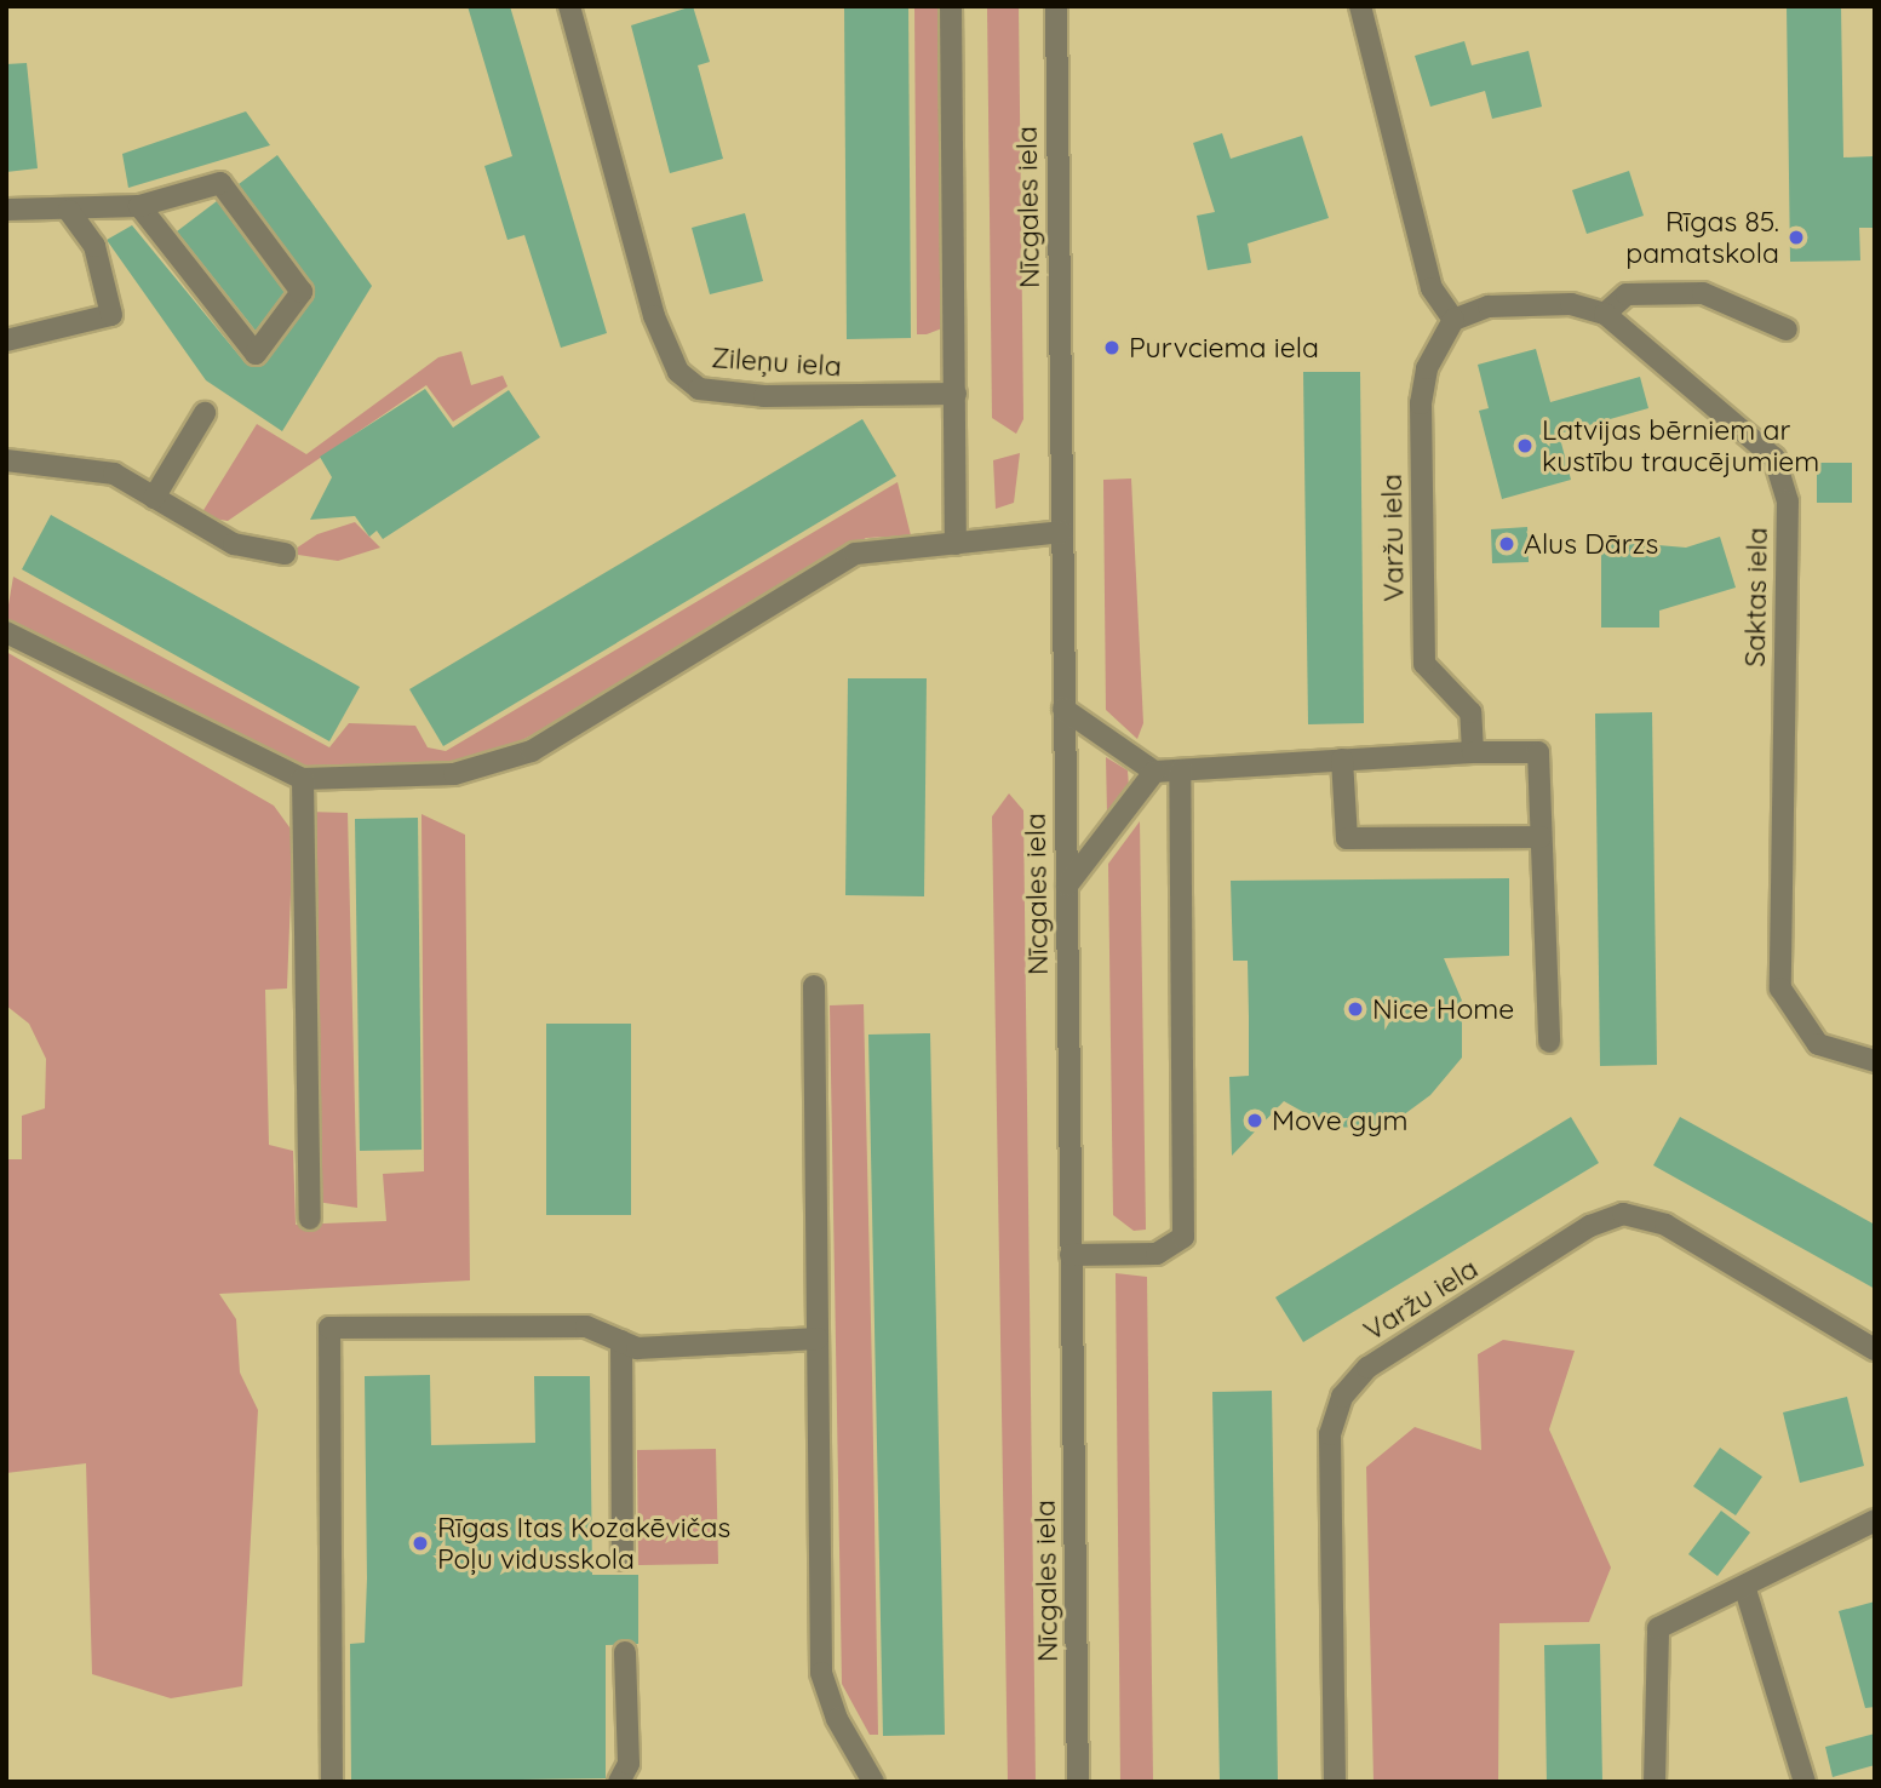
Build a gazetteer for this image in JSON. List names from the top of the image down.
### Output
{
  "streets": {
    "street": [
      "Nīcgales iela",
      "Zileņu iela",
      "Varžu iela",
      "Saktas iela"
    ]
  },
  "crossings": [
    ["Varžu iela", "Saktas iela"]
  ],
  "places": [
    "Rīgas 85. pamatskola",
    "Purvciema iela",
    "Latvijas bērniem ar kustību traucējumiem",
    "Alus Dārzs",
    "Nice Home",
    "Move gym",
    "Rīgas Itas Kozakēvičas Poļu vidusskola"
  ]
}
